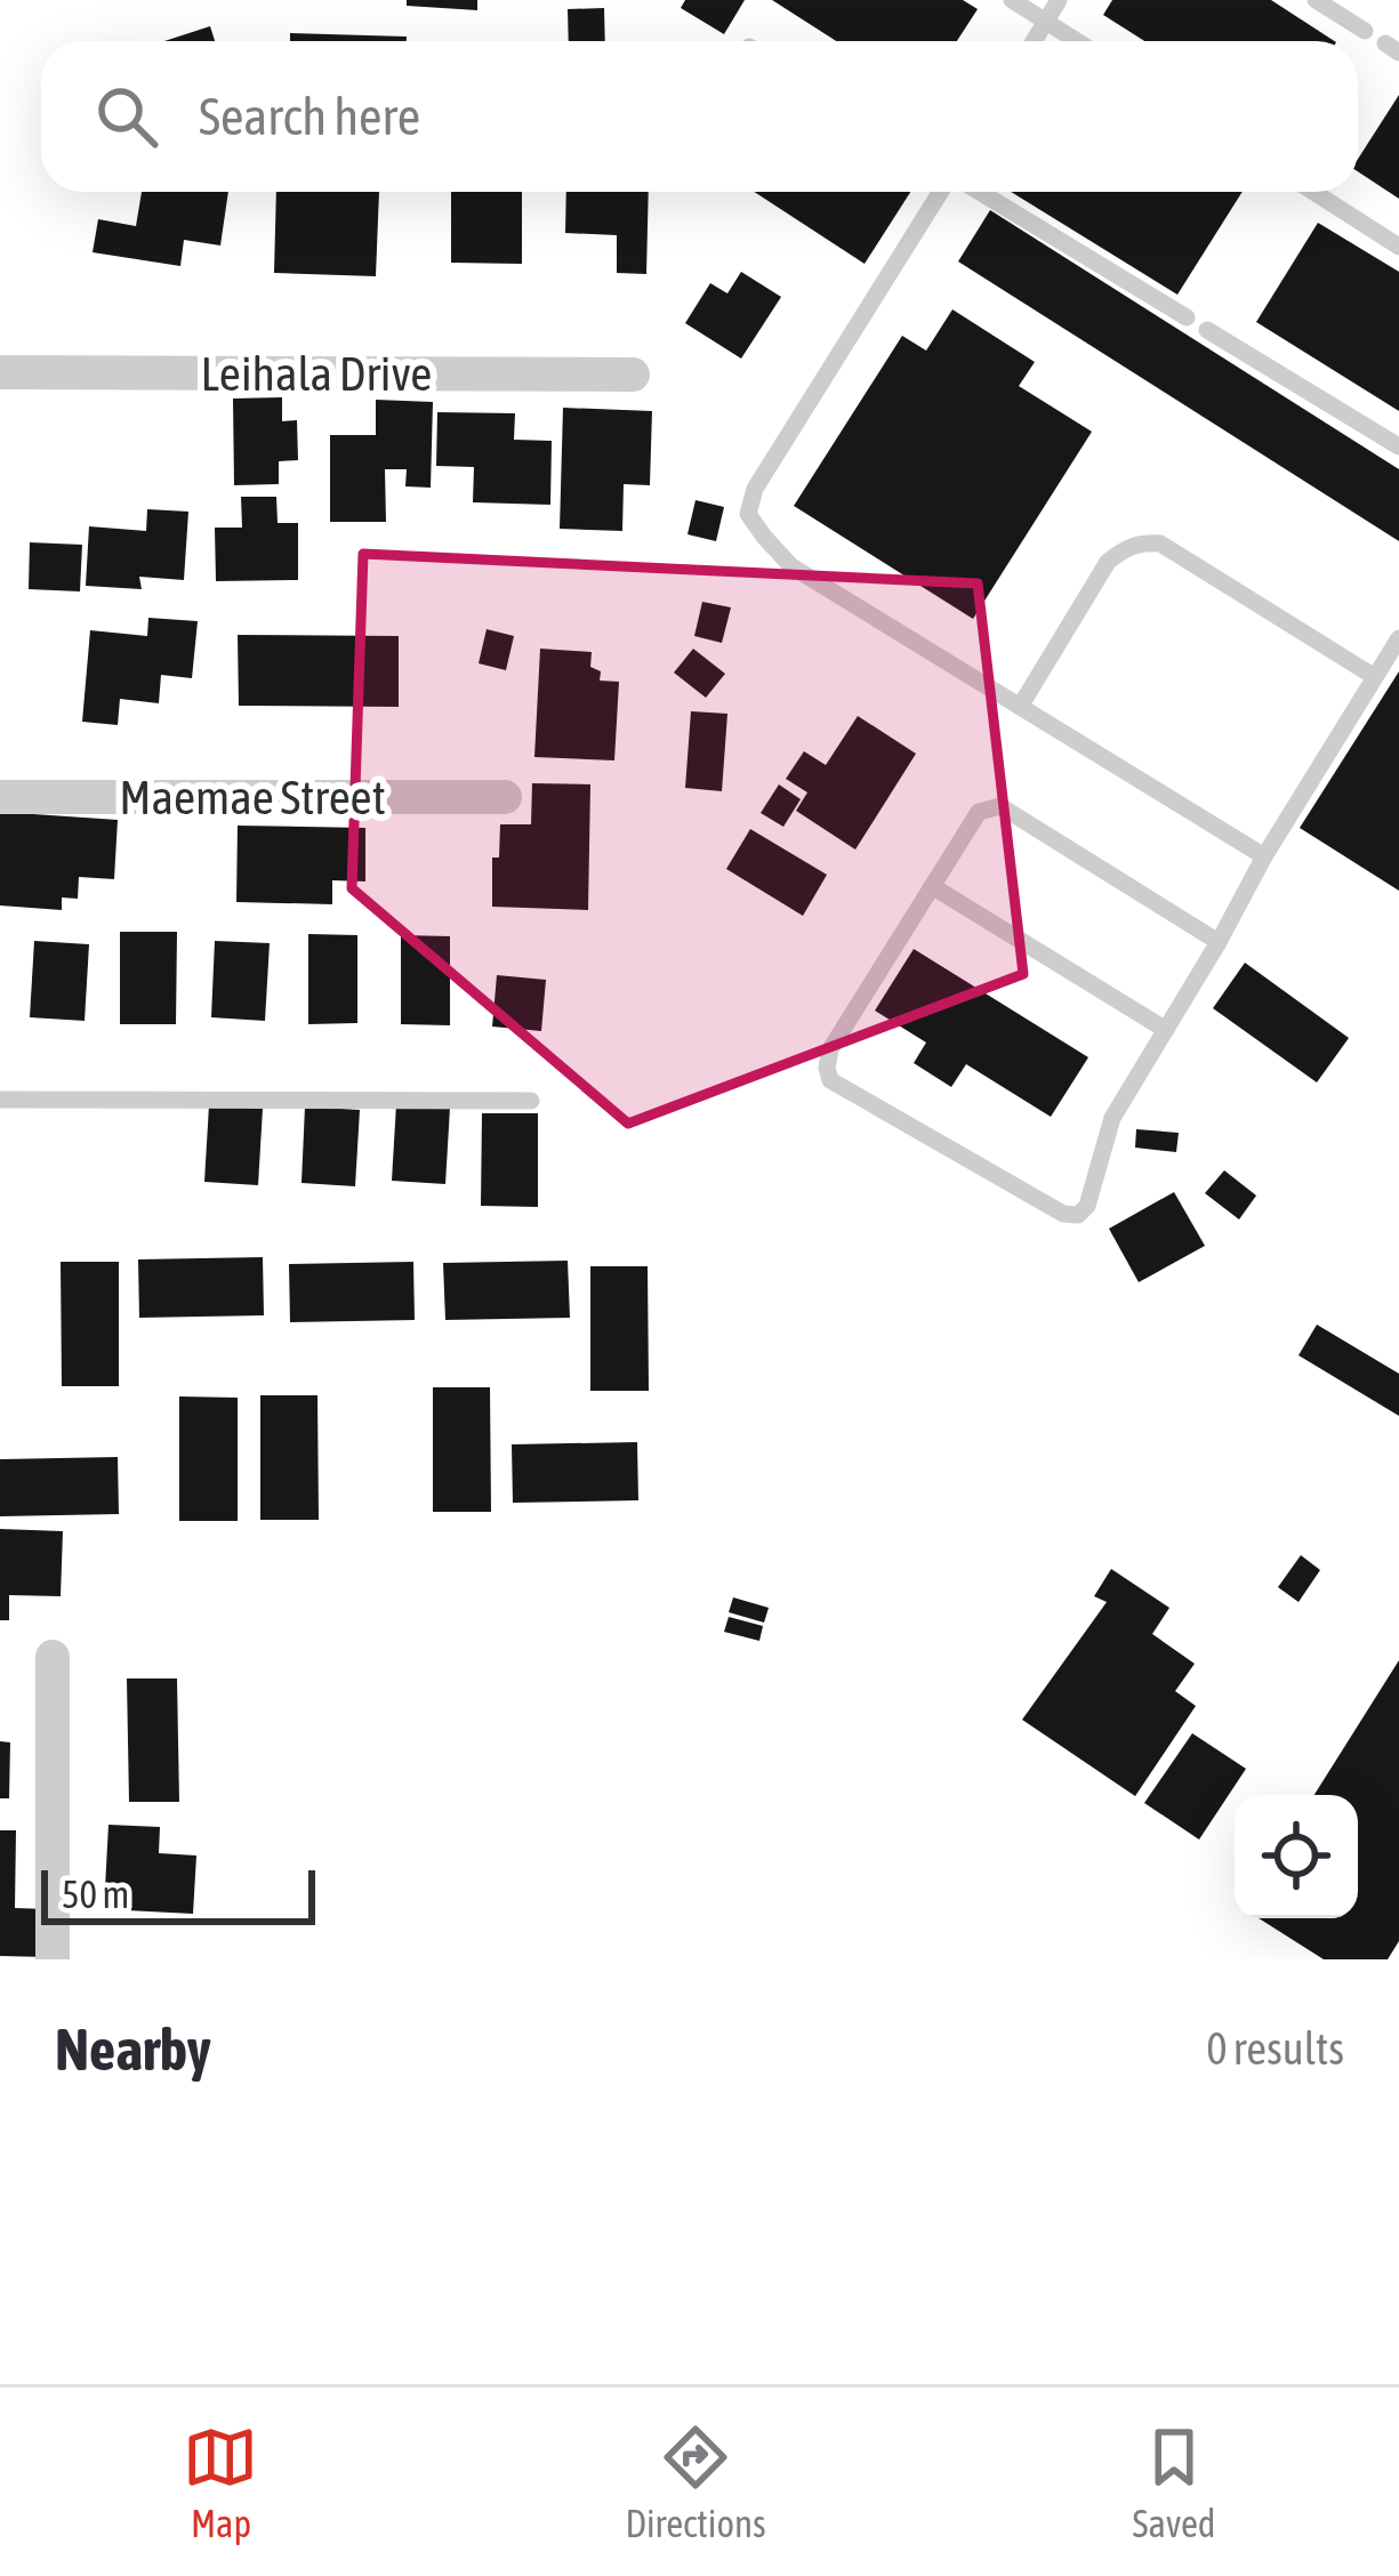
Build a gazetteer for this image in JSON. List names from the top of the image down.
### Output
{
  "streets": {
    "street": ["Leihala Drive", "Maemae Street"]
  },
  "scale_bar": "50 m",
  "page": {
    "search": "Search here",
    "scale": "50 m",
    "heading": ["Nearby", "0 results"],
    "nav": ["Map", "Directions", "Saved"]
  }
}
